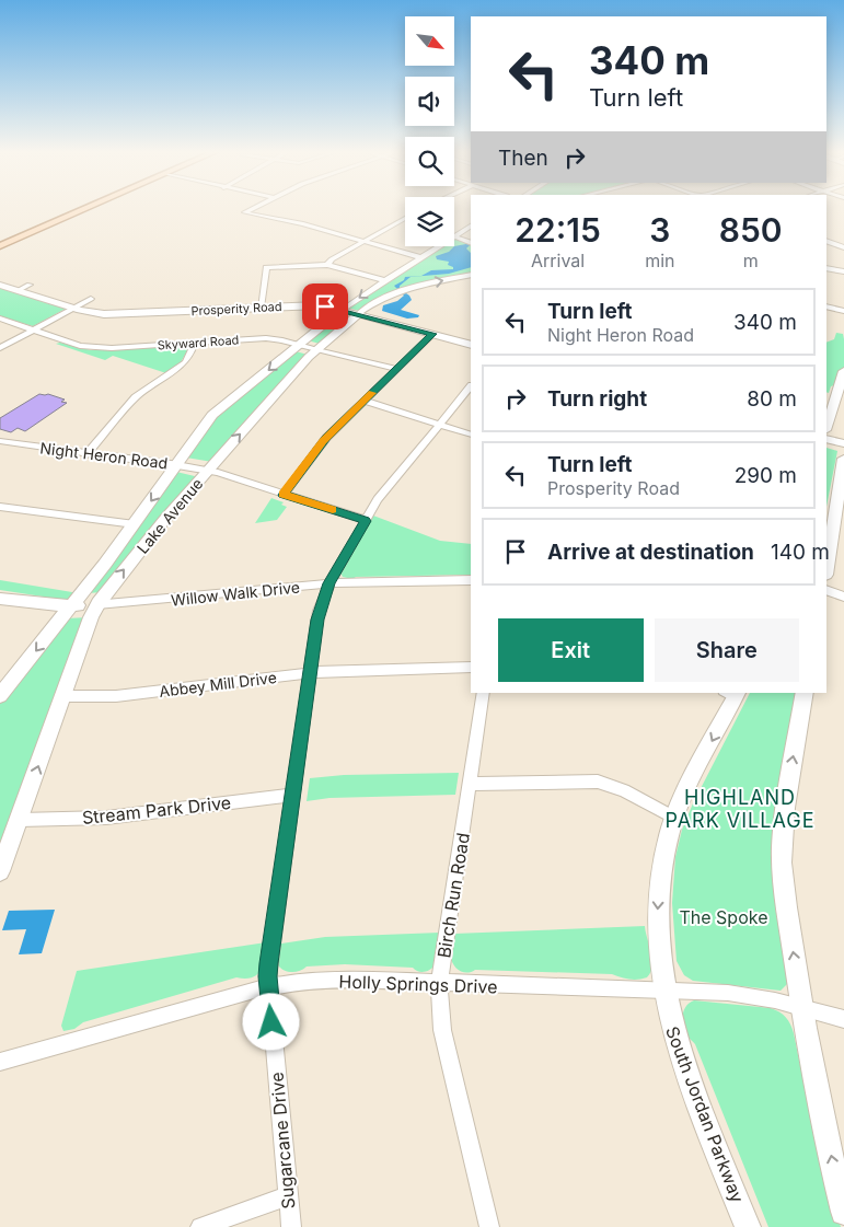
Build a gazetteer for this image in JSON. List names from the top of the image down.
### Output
{
  "streets": {
    "street": [
      "Prosperity Road",
      "Skyward Road",
      "Night Heron Road",
      "Lake Avenue",
      "Willow Walk Drive",
      "Abbey Mill Drive",
      "Stream Park Drive",
      "Birch Run Road",
      "Holly Springs Drive",
      "South Jordan Parkway",
      "Sugarcane Drive"
    ]
  },
  "crossings": [
    ["Prosperity Road", "Lake Avenue"],
    ["Skyward Road", "Lake Avenue"],
    ["Night Heron Road", "Lake Avenue"],
    ["Night Heron Road", "Sugarcane Drive"],
    ["Lake Avenue", "Willow Walk Drive"],
    ["Lake Avenue", "Abbey Mill Drive"],
    ["Lake Avenue", "Stream Park Drive"],
    ["Willow Walk Drive", "Sugarcane Drive"],
    ["Abbey Mill Drive", "Sugarcane Drive"],
    ["Stream Park Drive", "Sugarcane Drive"],
    ["Birch Run Road", "Holly Springs Drive"],
    ["Holly Springs Drive", "South Jordan Parkway"],
    ["Holly Springs Drive", "Sugarcane Drive"]
  ],
  "districts": ["HIGHLAND PARK VILLAGE"],
  "parks": ["The Spoke"],
  "north": "bottom right",
  "page": {
    "turn": ["340 m", "Turn left"],
    "then": "Then",
    "eta": [
      "22:15",
      "Arrival",
      "3",
      "min",
      "850",
      "m"
    ],
    "list": [
      {
        "name": "Turn left",
        "note": "Night Heron Road",
        "value": "340 m"
      },
      {
        "name": "Turn right",
        "value": "80 m"
      },
      {
        "name": "Turn left",
        "note": "Prosperity Road",
        "value": "290 m"
      },
      {
        "name": "Arrive at destination",
        "value": "140 m"
      }
    ],
    "buttons": ["Exit", "Share"]
  }
}
